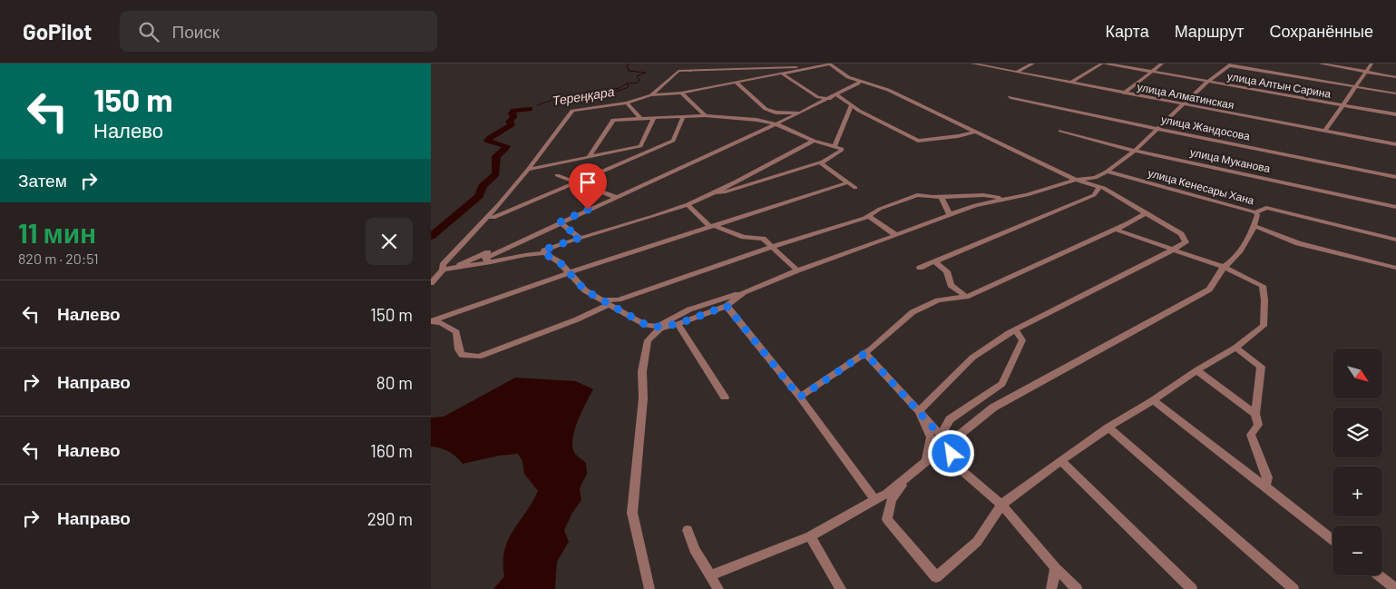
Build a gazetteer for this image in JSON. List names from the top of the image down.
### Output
{
  "streets": {
    "street": [
      "улица Алтын Сарина",
      "улица Алматинская",
      "улица Жандосова",
      "улица Муканова",
      "улица Кенесары Хана"
    ]
  },
  "water": ["Тереңқара"],
  "north": "bottom right",
  "page": {
    "header": "GoPilot",
    "search": "Поиск",
    "nav": ["Карта", "Маршрут", "Сохранённые"],
    "turn": ["150 m", "Налево"],
    "then": "Затем",
    "heading": ["11 мин", "820 m · 20:51"],
    "list": [
      {
        "name": "Налево",
        "value": "150 m"
      },
      {
        "name": "Направо",
        "value": "80 m"
      },
      {
        "name": "Налево",
        "value": "160 m"
      },
      {
        "name": "Направо",
        "value": "290 m"
      }
    ],
    "map_buttons": ["+", "−"]
  }
}
